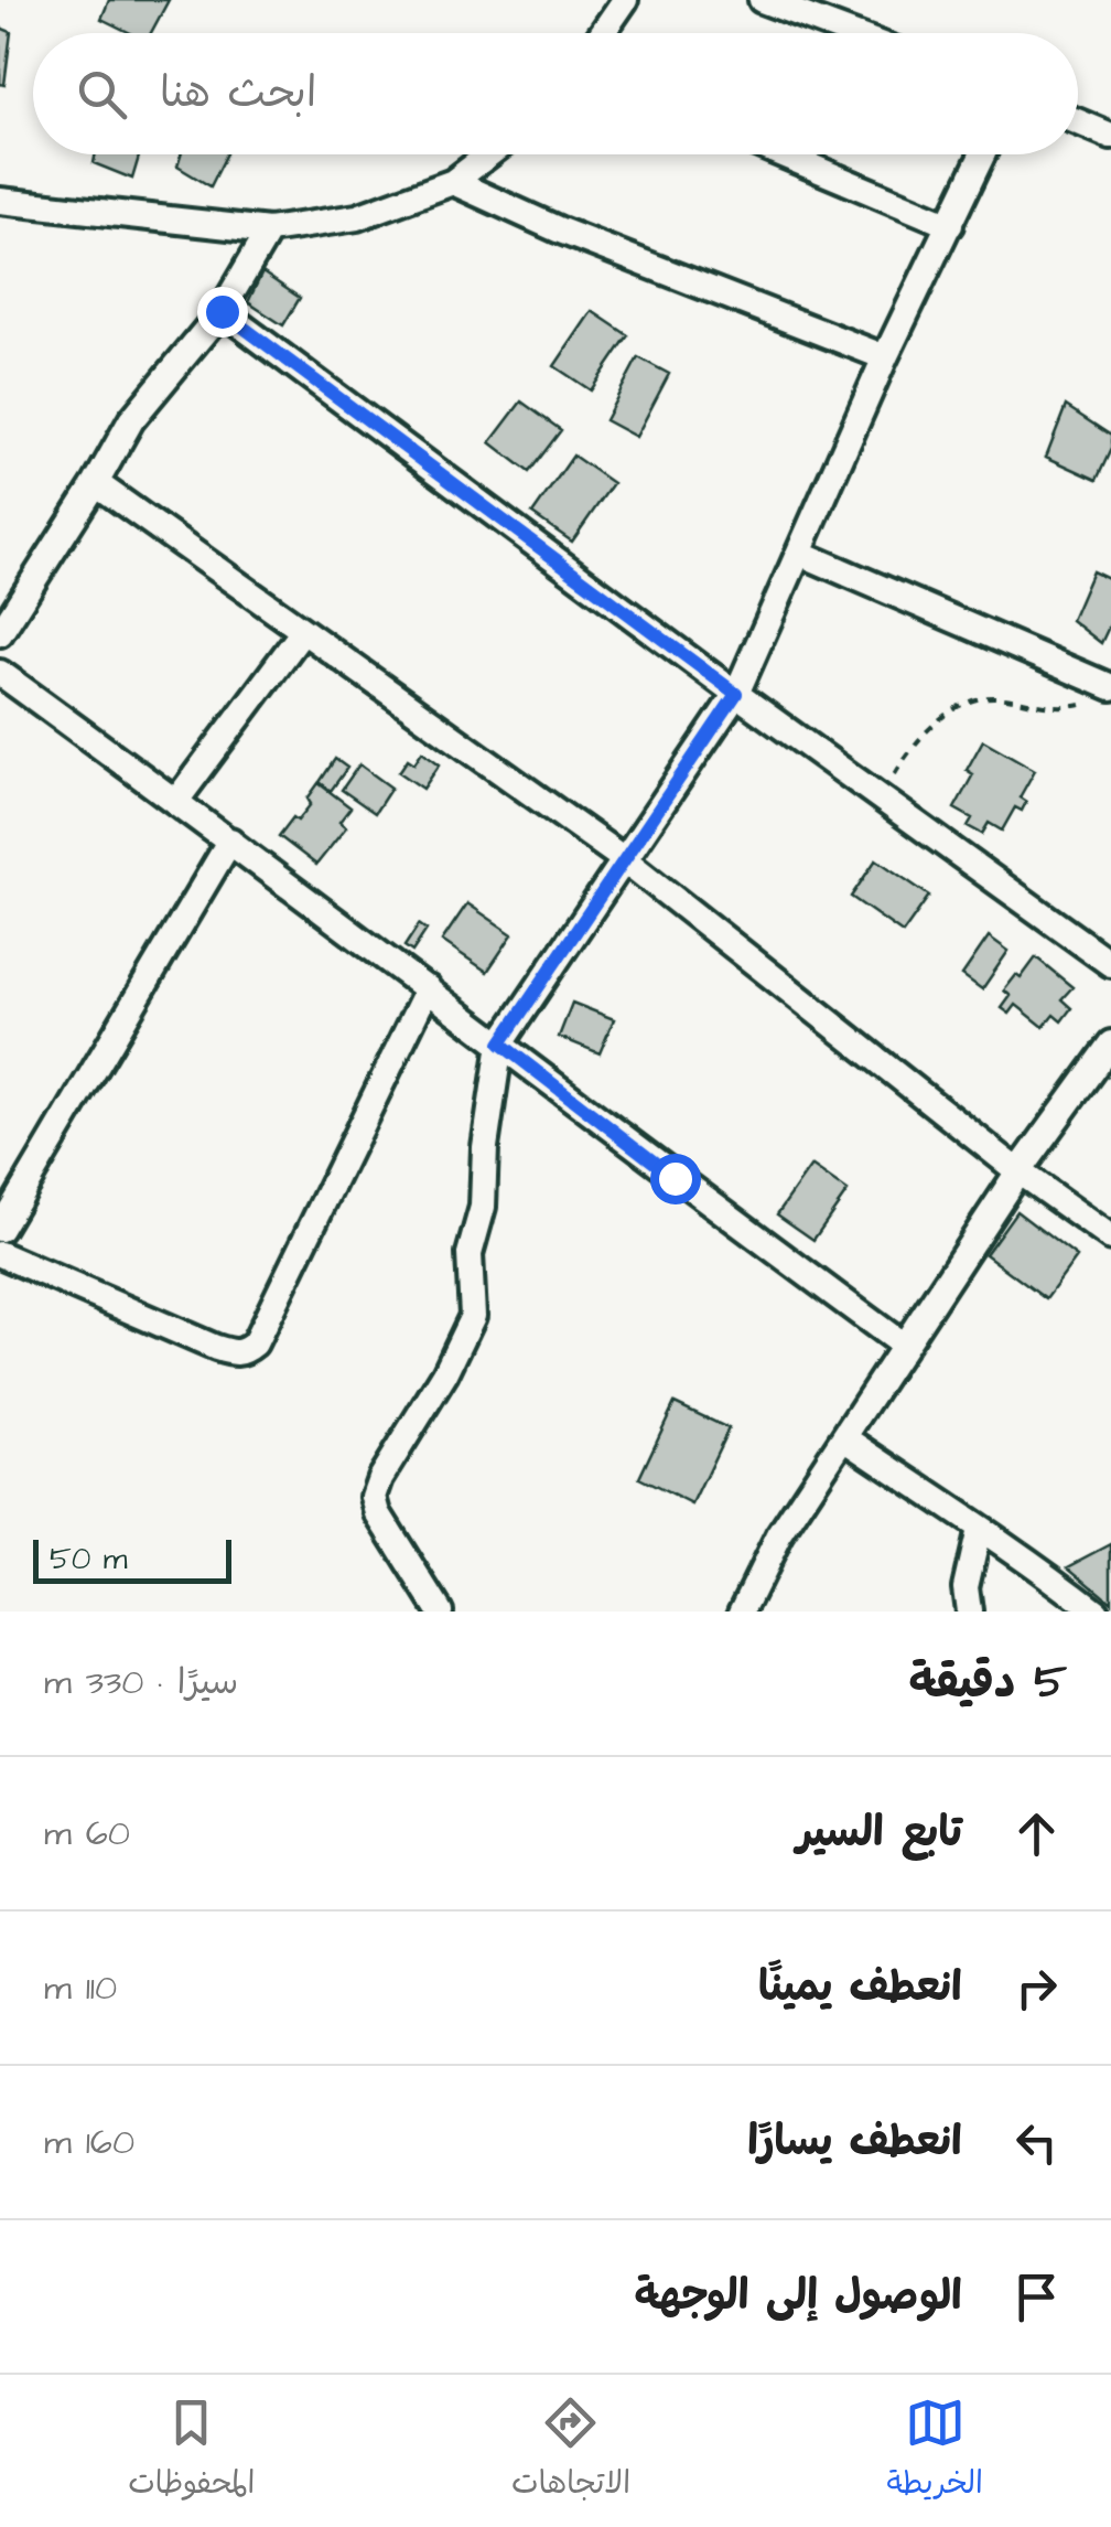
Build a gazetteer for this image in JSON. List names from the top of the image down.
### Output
{
  "scale_bar": "50 m",
  "page": {
    "search": "ابحث هنا",
    "scale": "50 m",
    "heading": ["5 دقيقة", "سيرًا · 330 m"],
    "list": [
      ["تابع السير", "60 m"],
      ["انعطف يمينًا", "110 m"],
      ["انعطف يسارًا", "160 m"],
      "الوصول إلى الوجهة"
    ],
    "nav": ["الخريطة", "الاتجاهات", "المحفوظات"]
  }
}
